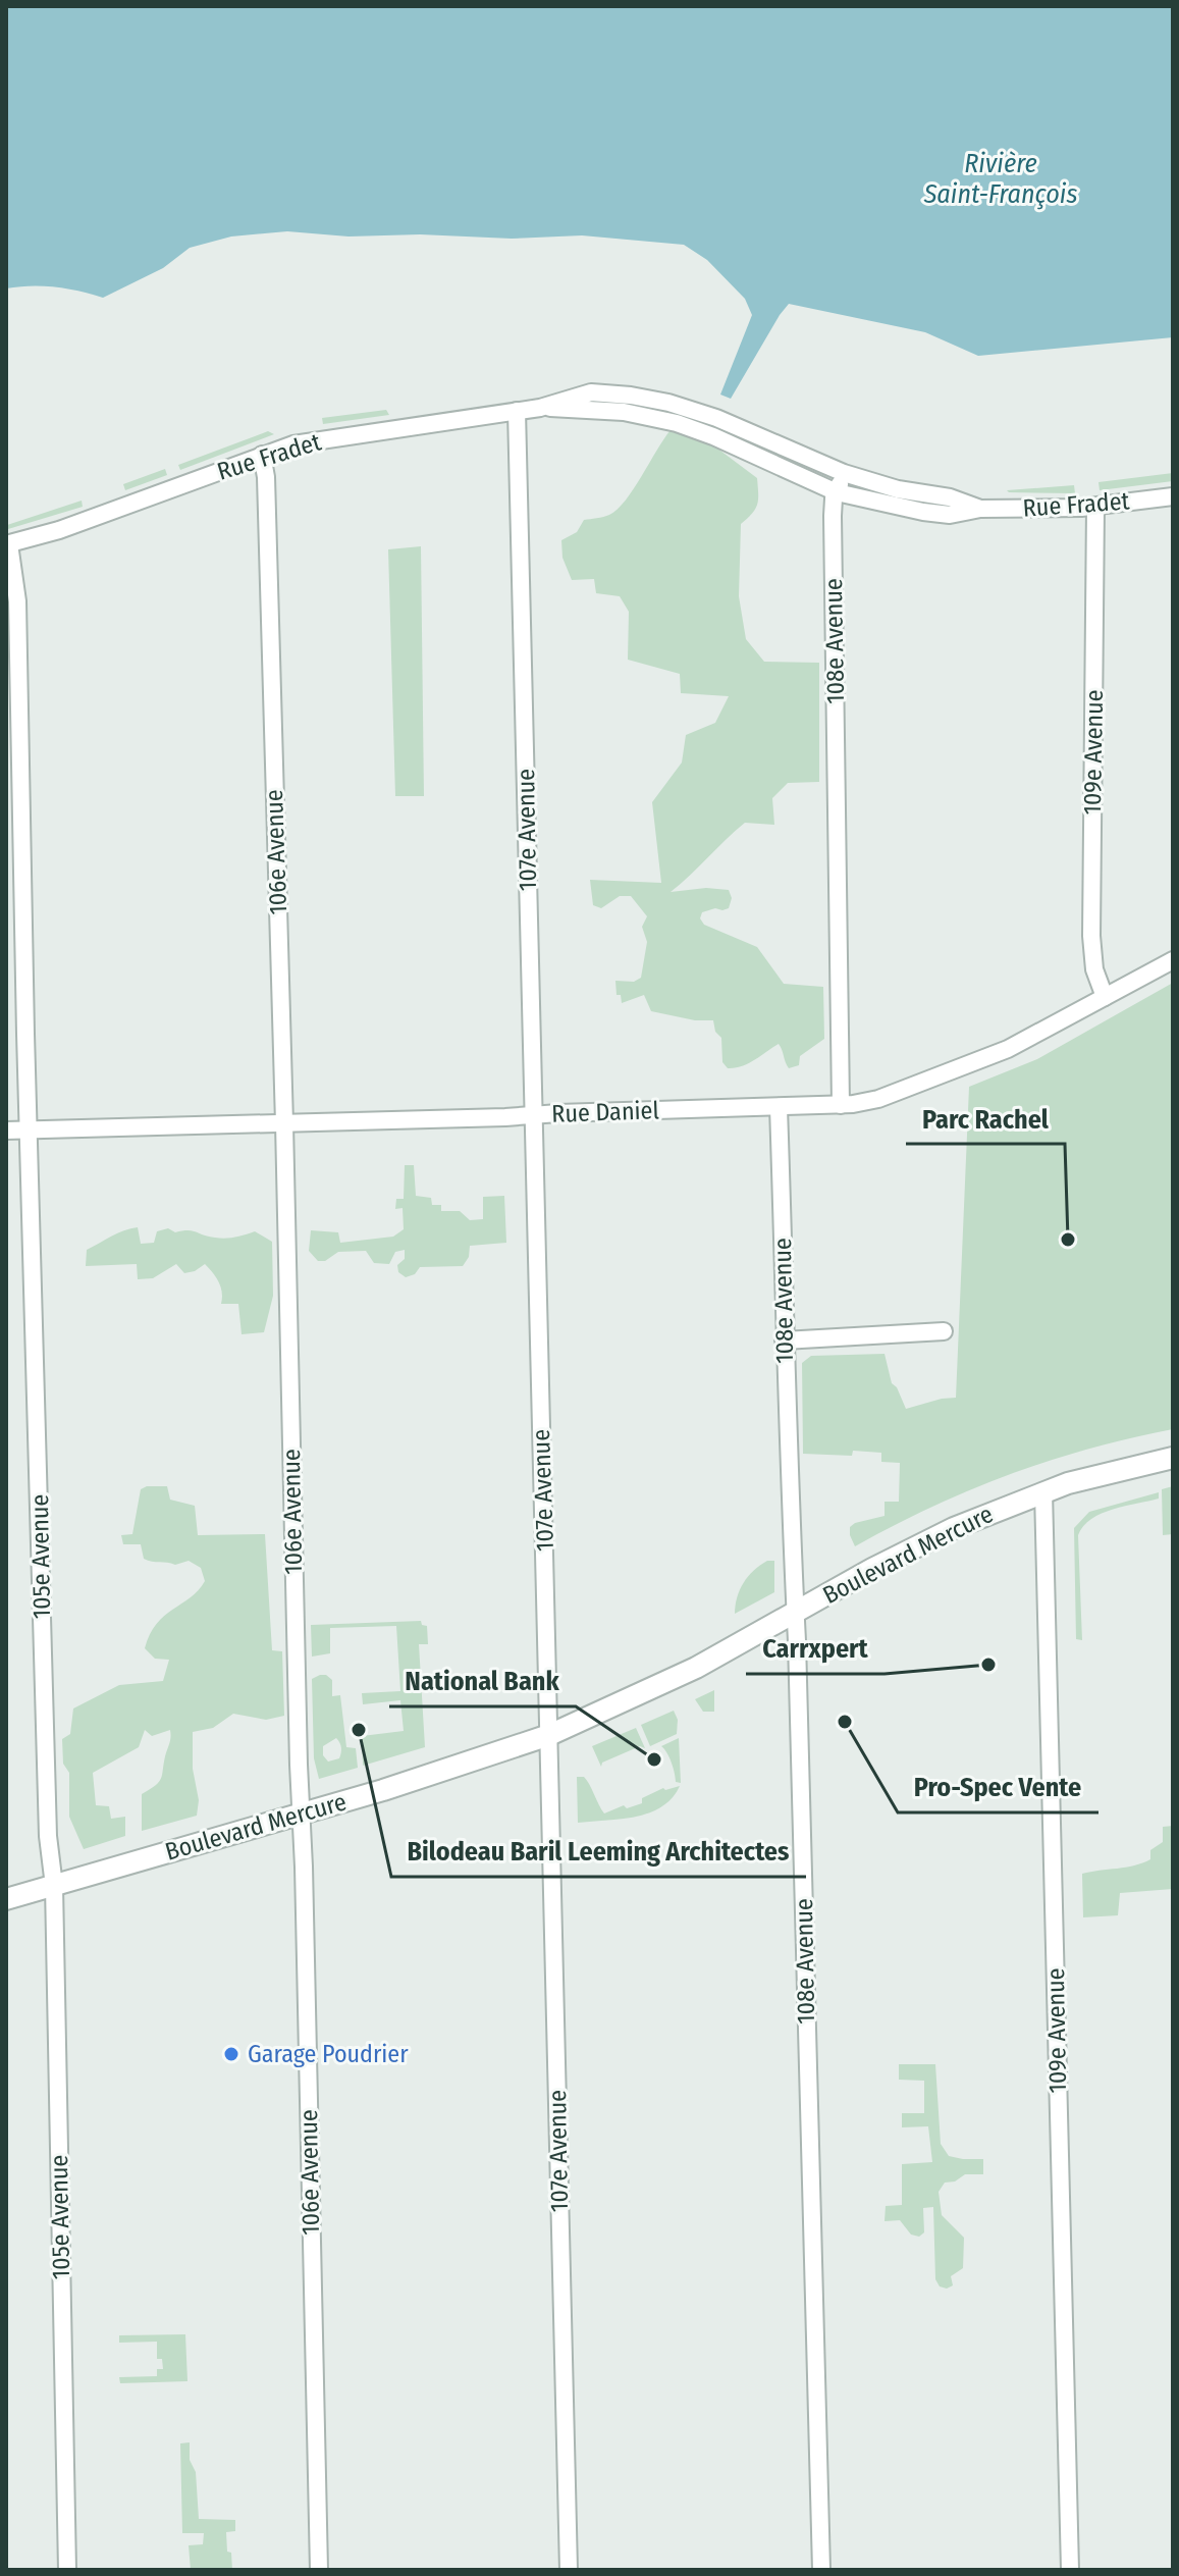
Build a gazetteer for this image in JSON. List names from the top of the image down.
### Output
{
  "streets": {
    "street": [
      "Rue Fradet",
      "108e Avenue",
      "109e Avenue",
      "107e Avenue",
      "106e Avenue",
      "Rue Daniel",
      "Boulevard Mercure",
      "105e Avenue"
    ]
  },
  "crossings": [
    ["Rue Fradet", "108e Avenue"],
    ["Rue Fradet", "109e Avenue"],
    ["Rue Fradet", "107e Avenue"],
    ["Rue Fradet", "106e Avenue"],
    ["Rue Fradet", "105e Avenue"],
    ["108e Avenue", "Rue Daniel"],
    ["108e Avenue", "Boulevard Mercure"],
    ["109e Avenue", "Rue Daniel"],
    ["109e Avenue", "Boulevard Mercure"],
    ["107e Avenue", "Rue Daniel"],
    ["107e Avenue", "Boulevard Mercure"],
    ["106e Avenue", "Rue Daniel"],
    ["106e Avenue", "Boulevard Mercure"],
    ["Rue Daniel", "105e Avenue"],
    ["Boulevard Mercure", "105e Avenue"]
  ],
  "water": ["Rivière Saint-François"],
  "places": [
    "Parc Rachel",
    "Carrxpert",
    "Pro-Spec Vente",
    "Bilodeau Baril Leeming Architectes",
    "National Bank",
    "Garage Poudrier"
  ]
}
